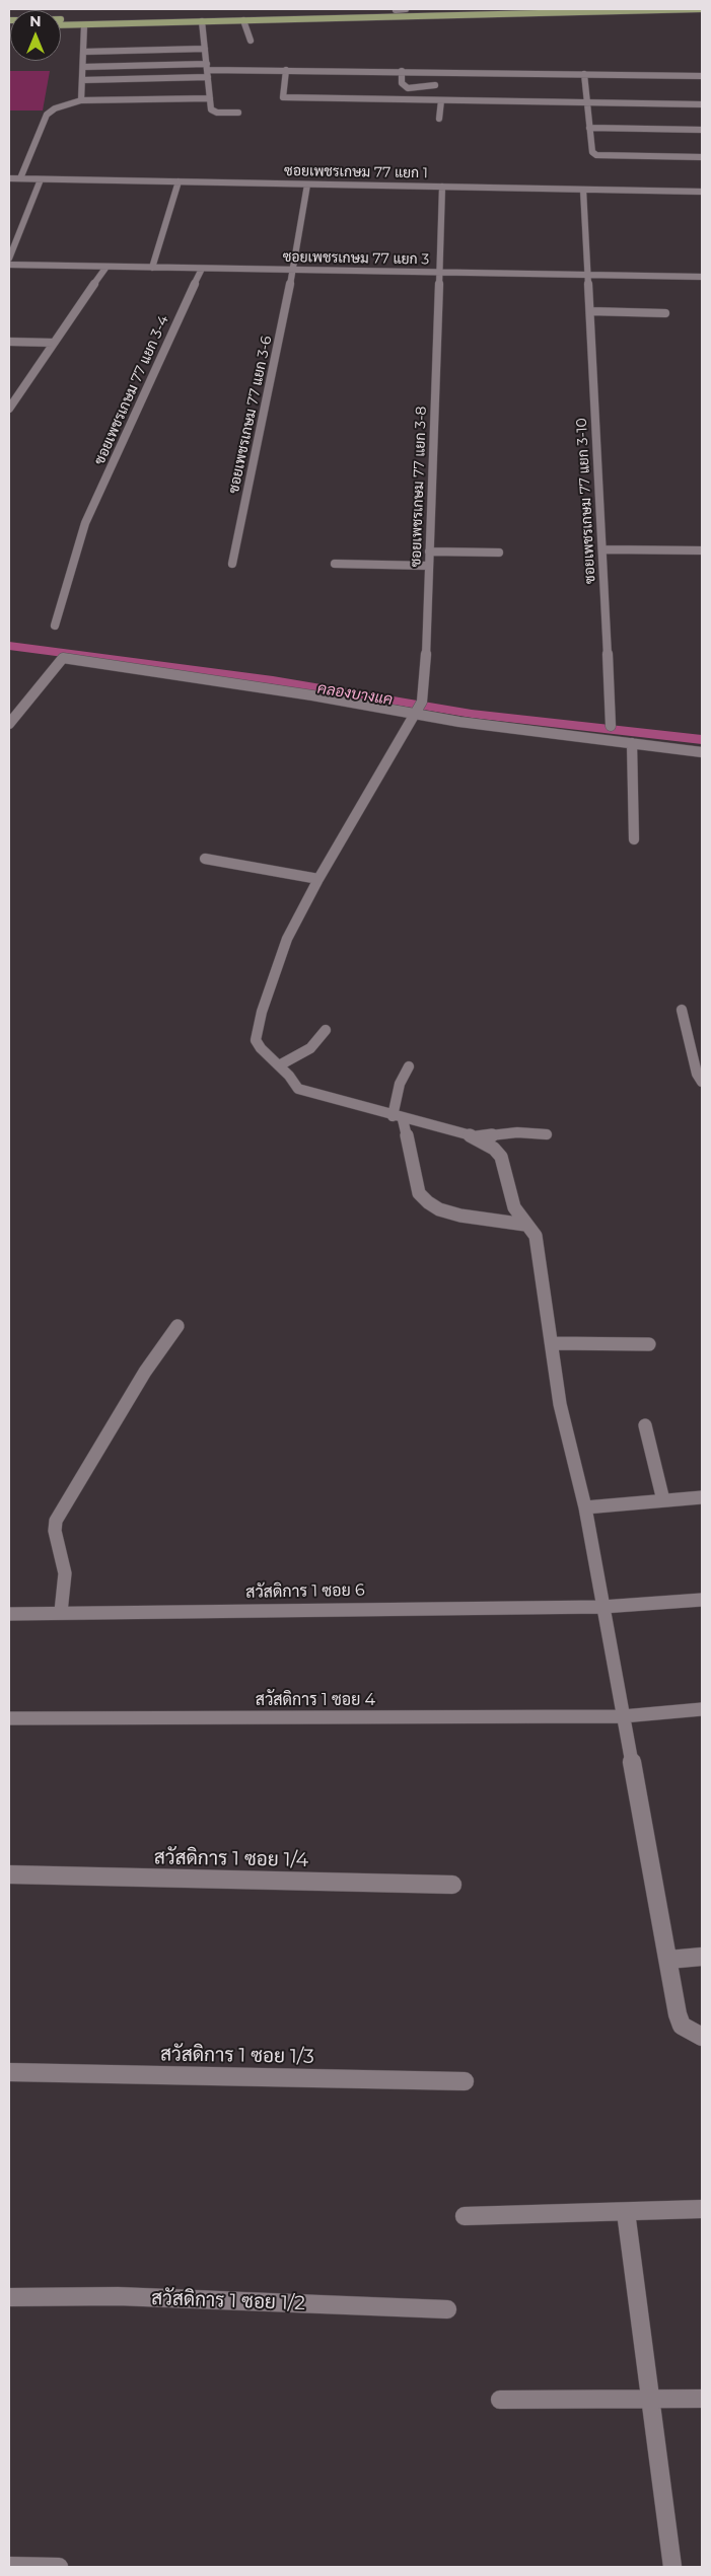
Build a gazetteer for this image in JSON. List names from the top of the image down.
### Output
{
  "streets": {
    "street": [
      "ซอยเพชรเกษม 77 แยก 1",
      "ซอยเพชรเกษม 77 แยก 3",
      "ซอยเพชรเกษม 77 แยก 3-4",
      "ซอยเพชรเกษม 77 แยก 3-6",
      "ซอยเพชรเกษม 77 แยก 3-8",
      "ซอยเพชรเกษม 77 แยก 3-10",
      "สวัสดิการ 1 ซอย 6",
      "สวัสดิการ 1 ซอย 4",
      "สวัสดิการ 1 ซอย 1/4",
      "สวัสดิการ 1 ซอย 1/3",
      "สวัสดิการ 1 ซอย 1/2"
    ]
  },
  "crossings": [
    ["ซอยเพชรเกษม 77 แยก 1", "ซอยเพชรเกษม 77 แยก 3-6"],
    ["ซอยเพชรเกษม 77 แยก 1", "ซอยเพชรเกษม 77 แยก 3-8"],
    ["ซอยเพชรเกษม 77 แยก 1", "ซอยเพชรเกษม 77 แยก 3-10"],
    ["ซอยเพชรเกษม 77 แยก 3", "ซอยเพชรเกษม 77 แยก 3-4"],
    ["ซอยเพชรเกษม 77 แยก 3", "ซอยเพชรเกษม 77 แยก 3-6"],
    ["ซอยเพชรเกษม 77 แยก 3", "ซอยเพชรเกษม 77 แยก 3-8"],
    ["ซอยเพชรเกษม 77 แยก 3", "ซอยเพชรเกษม 77 แยก 3-10"]
  ],
  "water": ["คลองบางแค"],
  "north": "top"
}
